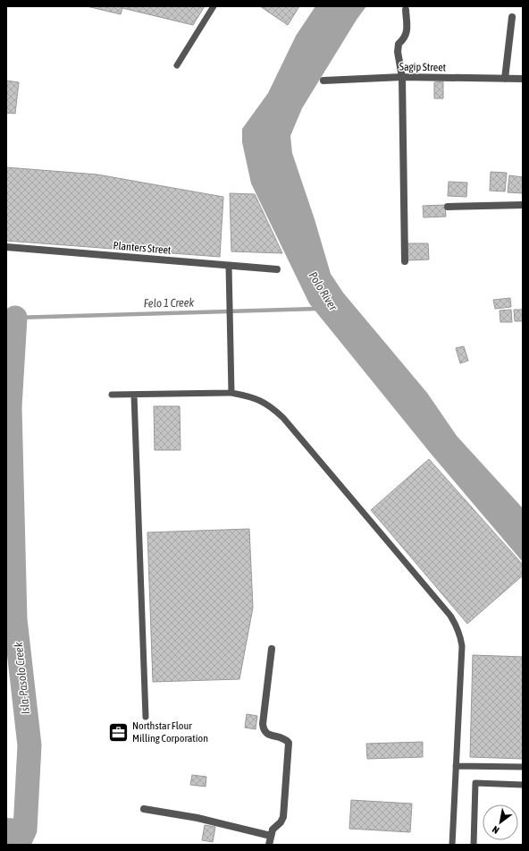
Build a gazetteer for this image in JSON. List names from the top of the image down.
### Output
{
  "streets": {
    "street": ["Sagip Street", "Planters Street"]
  },
  "water": ["Polo River", "Felo 1 Creek", "Isla-Pasolo Creek"],
  "places": {
    "office": ["Northstar Flour Milling Corporation"]
  },
  "north": "bottom left"
}
